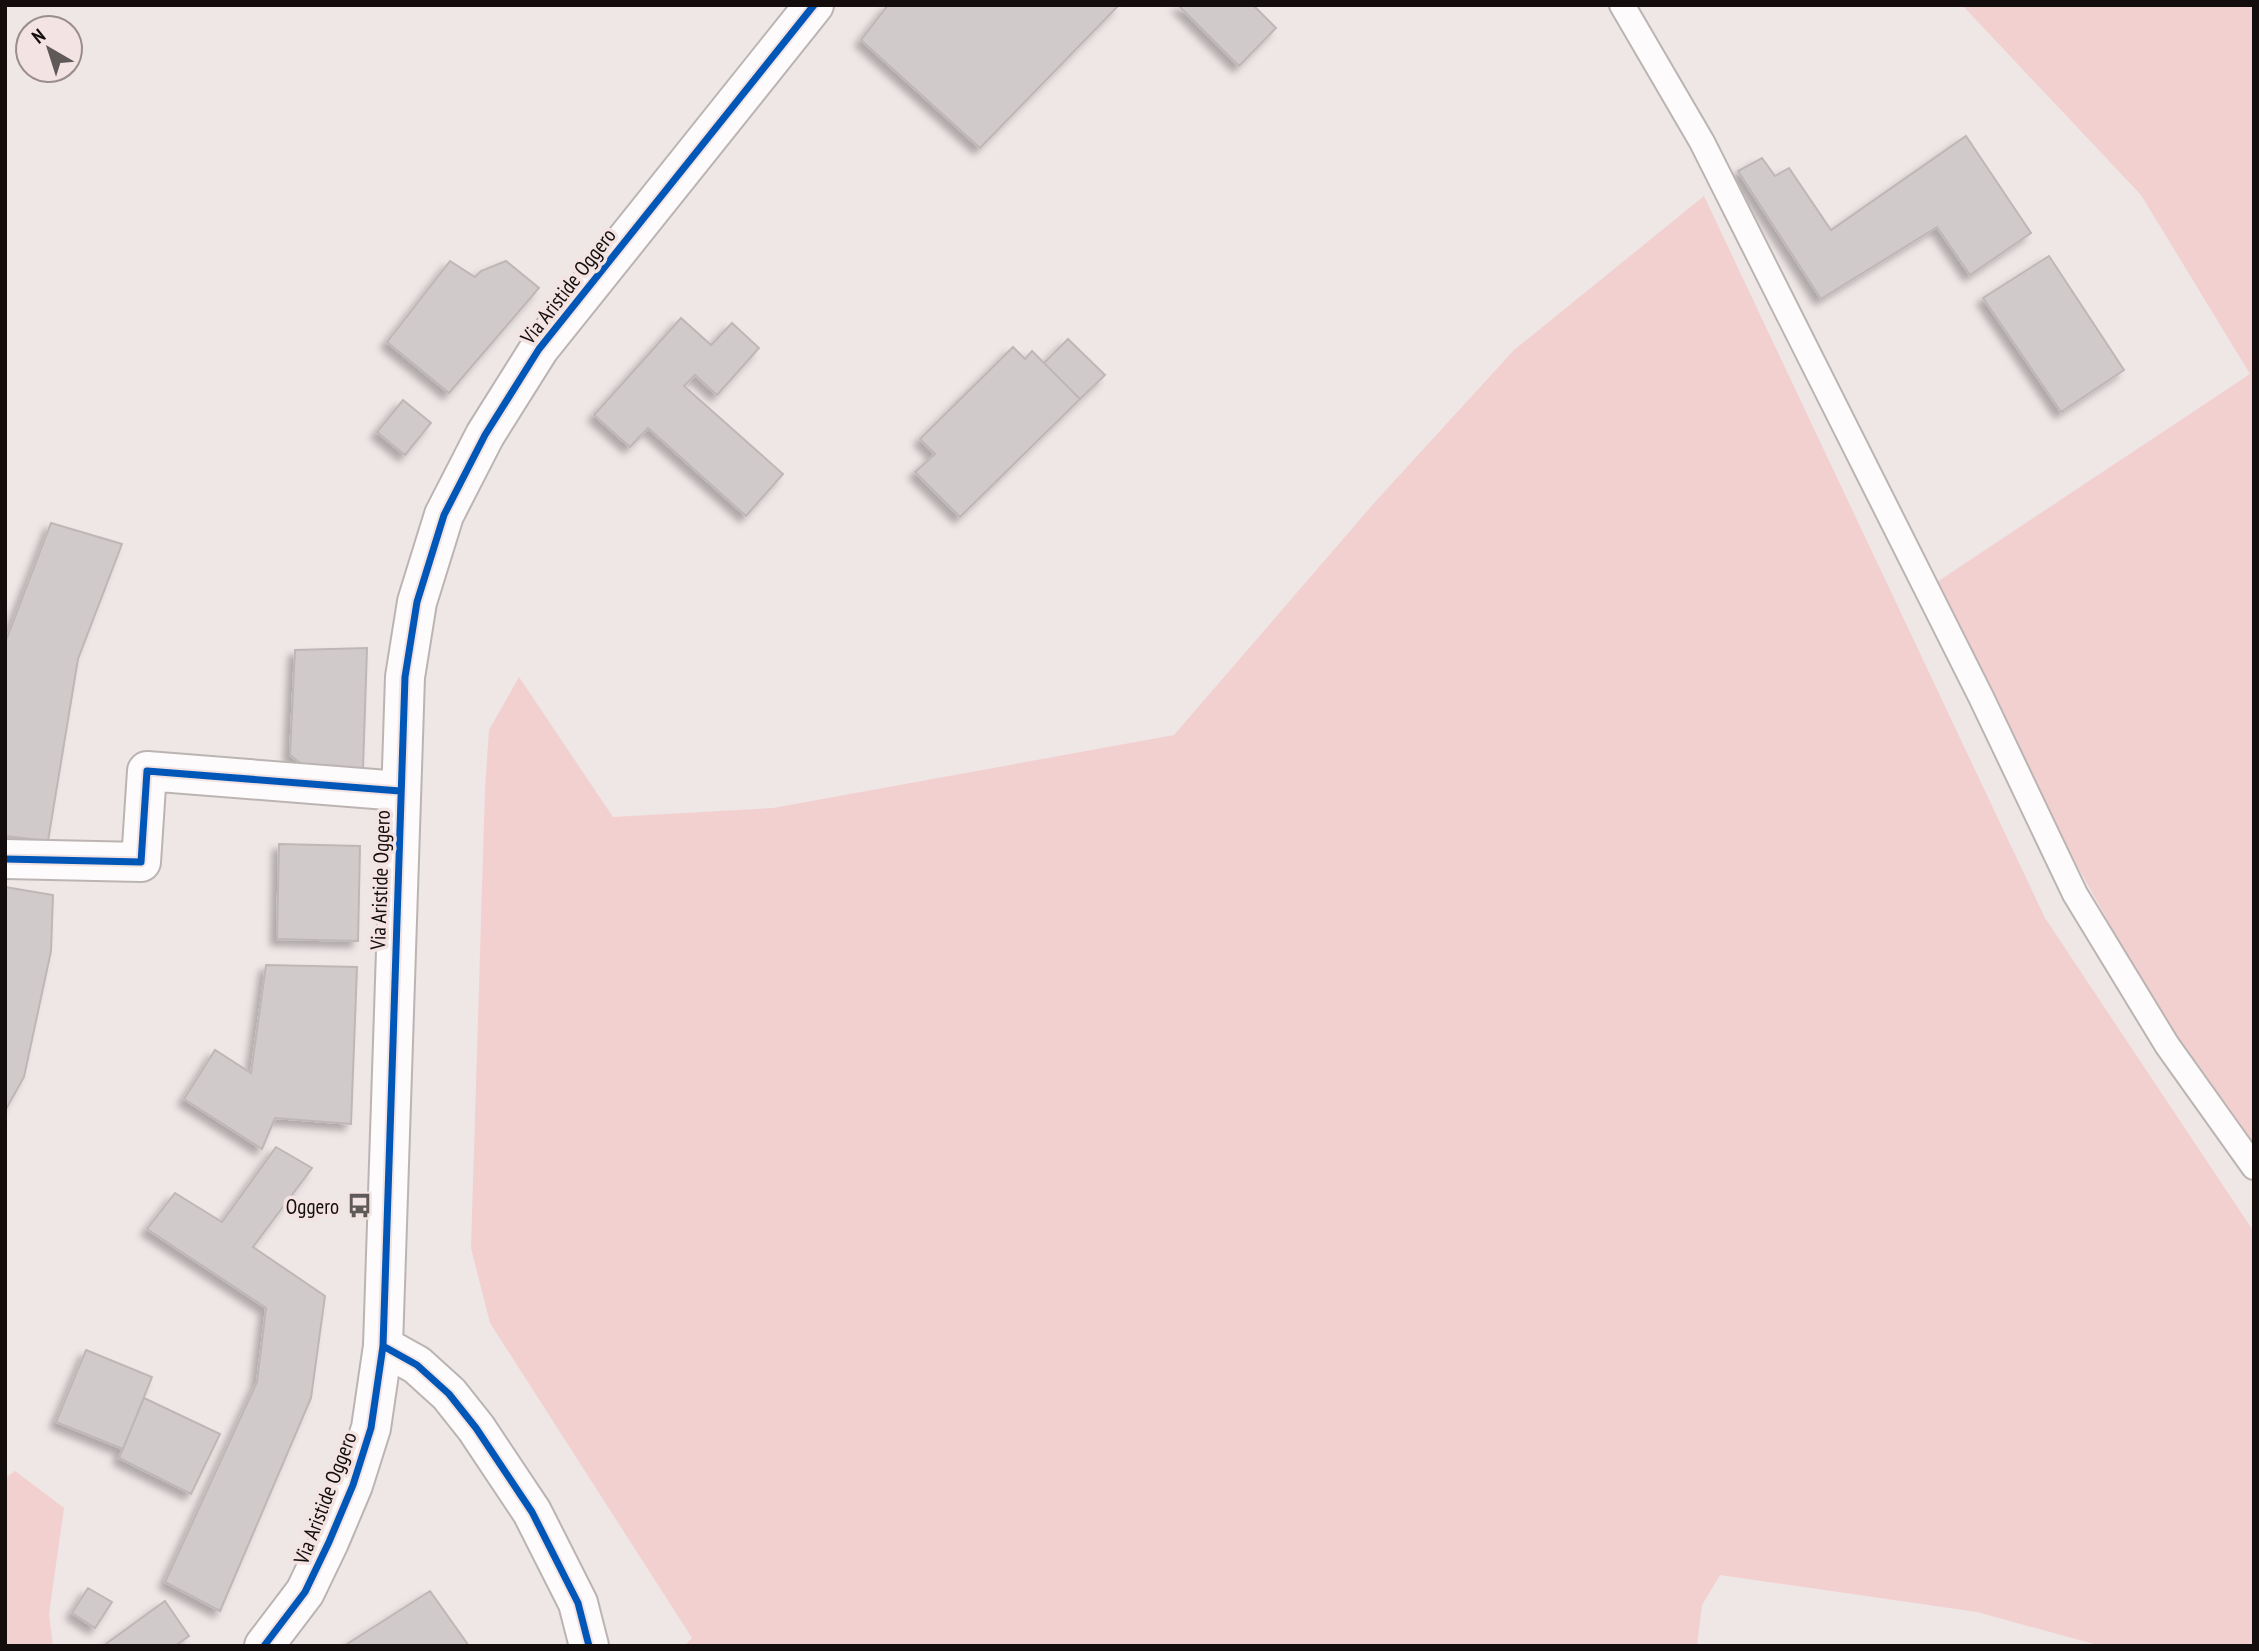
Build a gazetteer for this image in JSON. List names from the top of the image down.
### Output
{
  "streets": {
    "main road": ["Via Aristide Oggero"]
  },
  "places": {
    "bus stop": ["Oggero"]
  },
  "north": "top left"
}
